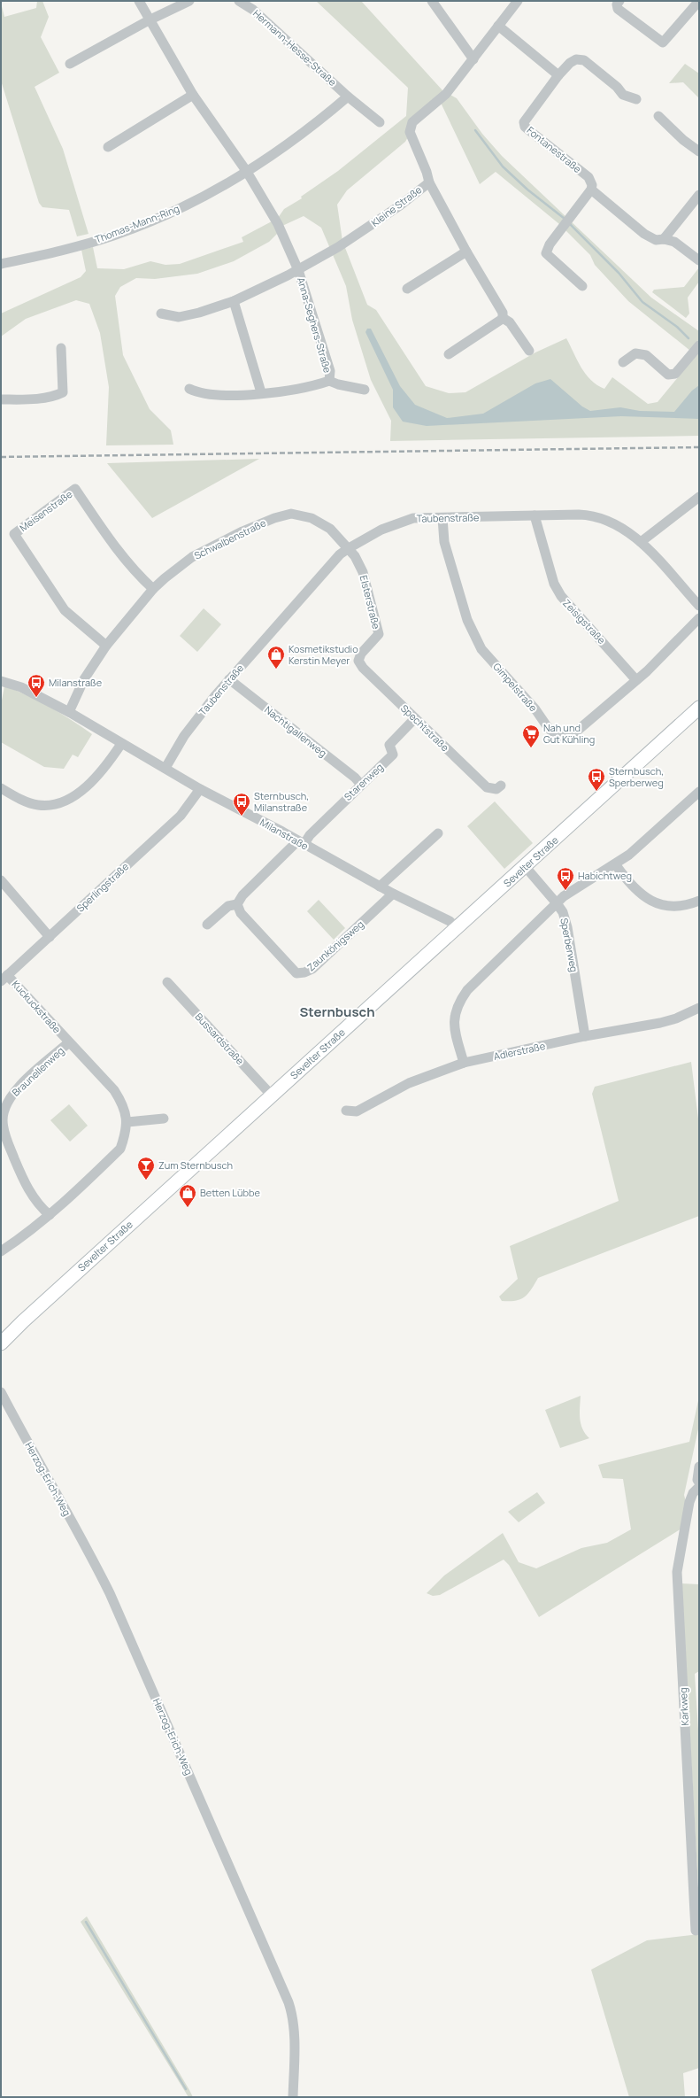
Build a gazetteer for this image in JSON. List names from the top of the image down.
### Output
{
  "streets": {
    "street": [
      "Hermann-Hesse-Straße",
      "Fontanestraße",
      "Kleine Straße",
      "Thomas-Mann-Ring",
      "Anna-Seghers-Straße",
      "Meisenstraße",
      "Taubenstraße",
      "Schwalbenstraße",
      "Elsterstraße",
      "Zeisigstraße",
      "Gimpelstraße",
      "Spechtstraße",
      "Nachtigallenweg",
      "Starenweg",
      "Milanstraße",
      "Sevelter Straße",
      "Sperlingstraße",
      "Sperberweg",
      "Zaunkönigsweg",
      "Kuckuckstraße",
      "Bussardstraße",
      "Adlerstraße",
      "Braunellenweg",
      "Herzog-Erich-Weg",
      "Karkweg"
    ]
  },
  "crossings": [
    ["Kleine Straße", "Anna-Seghers-Straße"],
    ["Meisenstraße", "Schwalbenstraße"],
    ["Taubenstraße", "Schwalbenstraße"],
    ["Taubenstraße", "Elsterstraße"],
    ["Taubenstraße", "Zeisigstraße"],
    ["Taubenstraße", "Gimpelstraße"],
    ["Taubenstraße", "Nachtigallenweg"],
    ["Taubenstraße", "Milanstraße"],
    ["Schwalbenstraße", "Elsterstraße"],
    ["Schwalbenstraße", "Milanstraße"],
    ["Elsterstraße", "Spechtstraße"],
    ["Zeisigstraße", "Gimpelstraße"],
    ["Spechtstraße", "Starenweg"],
    ["Nachtigallenweg", "Starenweg"],
    ["Starenweg", "Milanstraße"],
    ["Milanstraße", "Sevelter Straße"],
    ["Milanstraße", "Sperlingstraße"],
    ["Milanstraße", "Zaunkönigsweg"],
    ["Sevelter Straße", "Sperberweg"],
    ["Sevelter Straße", "Bussardstraße"],
    ["Sperlingstraße", "Kuckuckstraße"],
    ["Sperberweg", "Adlerstraße"],
    ["Kuckuckstraße", "Braunellenweg"]
  ],
  "districts": ["Sternbusch"],
  "places": {
    "shop": ["Kosmetikstudio Kerstin Meyer", "Betten Lübbe"],
    "bus stop": [
      "Milanstraße",
      "Sternbusch, Sperberweg",
      "Sternbusch, Milanstraße",
      "Habichtweg"
    ],
    "supermarket": ["Nah und Gut Kühling"],
    "bar": ["Zum Sternbusch"]
  }
}
